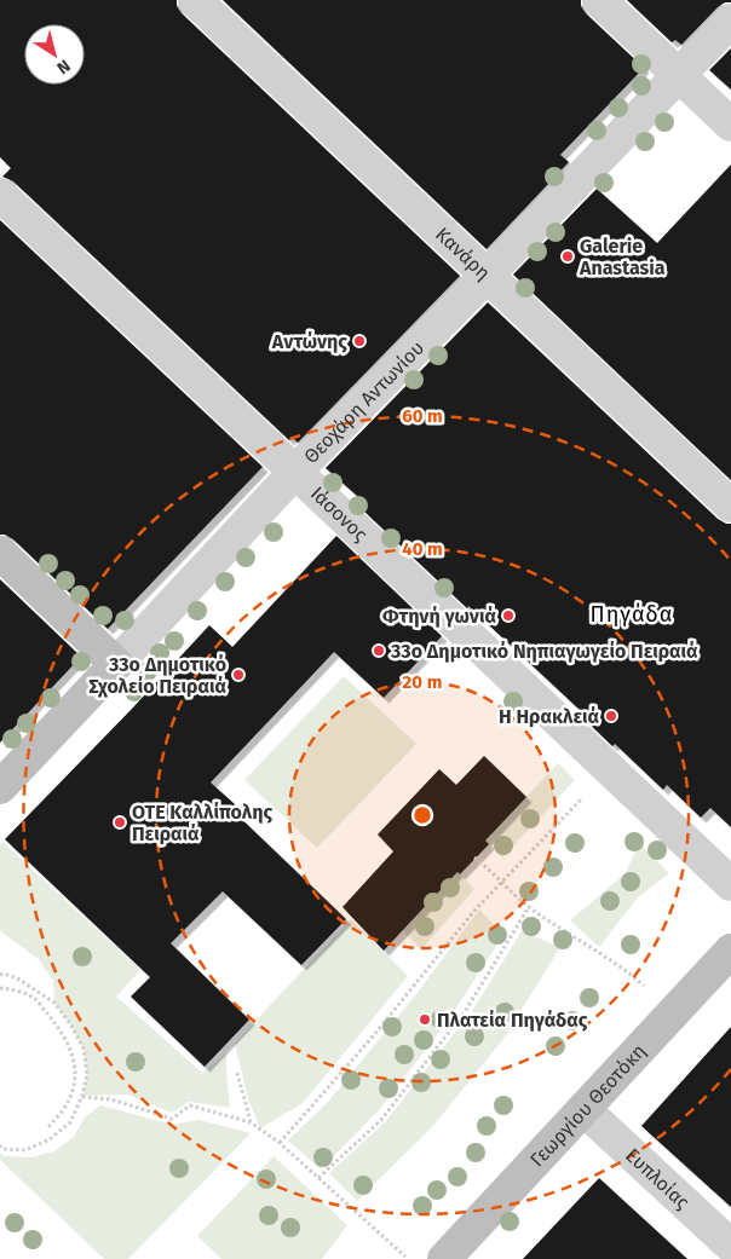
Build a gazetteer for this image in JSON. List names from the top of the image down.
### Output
{
  "streets": {
    "street": [
      "Κανάρη",
      "Θεοχάρη Αντωνίου",
      "Ιάσονος",
      "Γεωργίου Θεοτόκη",
      "Ευπλοίας"
    ]
  },
  "crossings": [
    ["Κανάρη", "Θεοχάρη Αντωνίου"],
    ["Θεοχάρη Αντωνίου", "Ιάσονος"],
    ["Γεωργίου Θεοτόκη", "Ευπλοίας"]
  ],
  "districts": ["Πηγάδα"],
  "places": [
    "Galerie Anastasia",
    "Αντώνης",
    "Φτηνή γωνιά",
    "33ο Δημοτικό Νηπιαγωγείο Πειραιά",
    "33ο Δημοτικό Σχολείο Πειραιά",
    "Η Ηρακλειά",
    "ΟΤΕ Καλλίπολης Πειραιά",
    "Πλατεία Πηγάδας"
  ],
  "north": "bottom right",
  "rings": ["60 m", "40 m", "20 m"]
}
